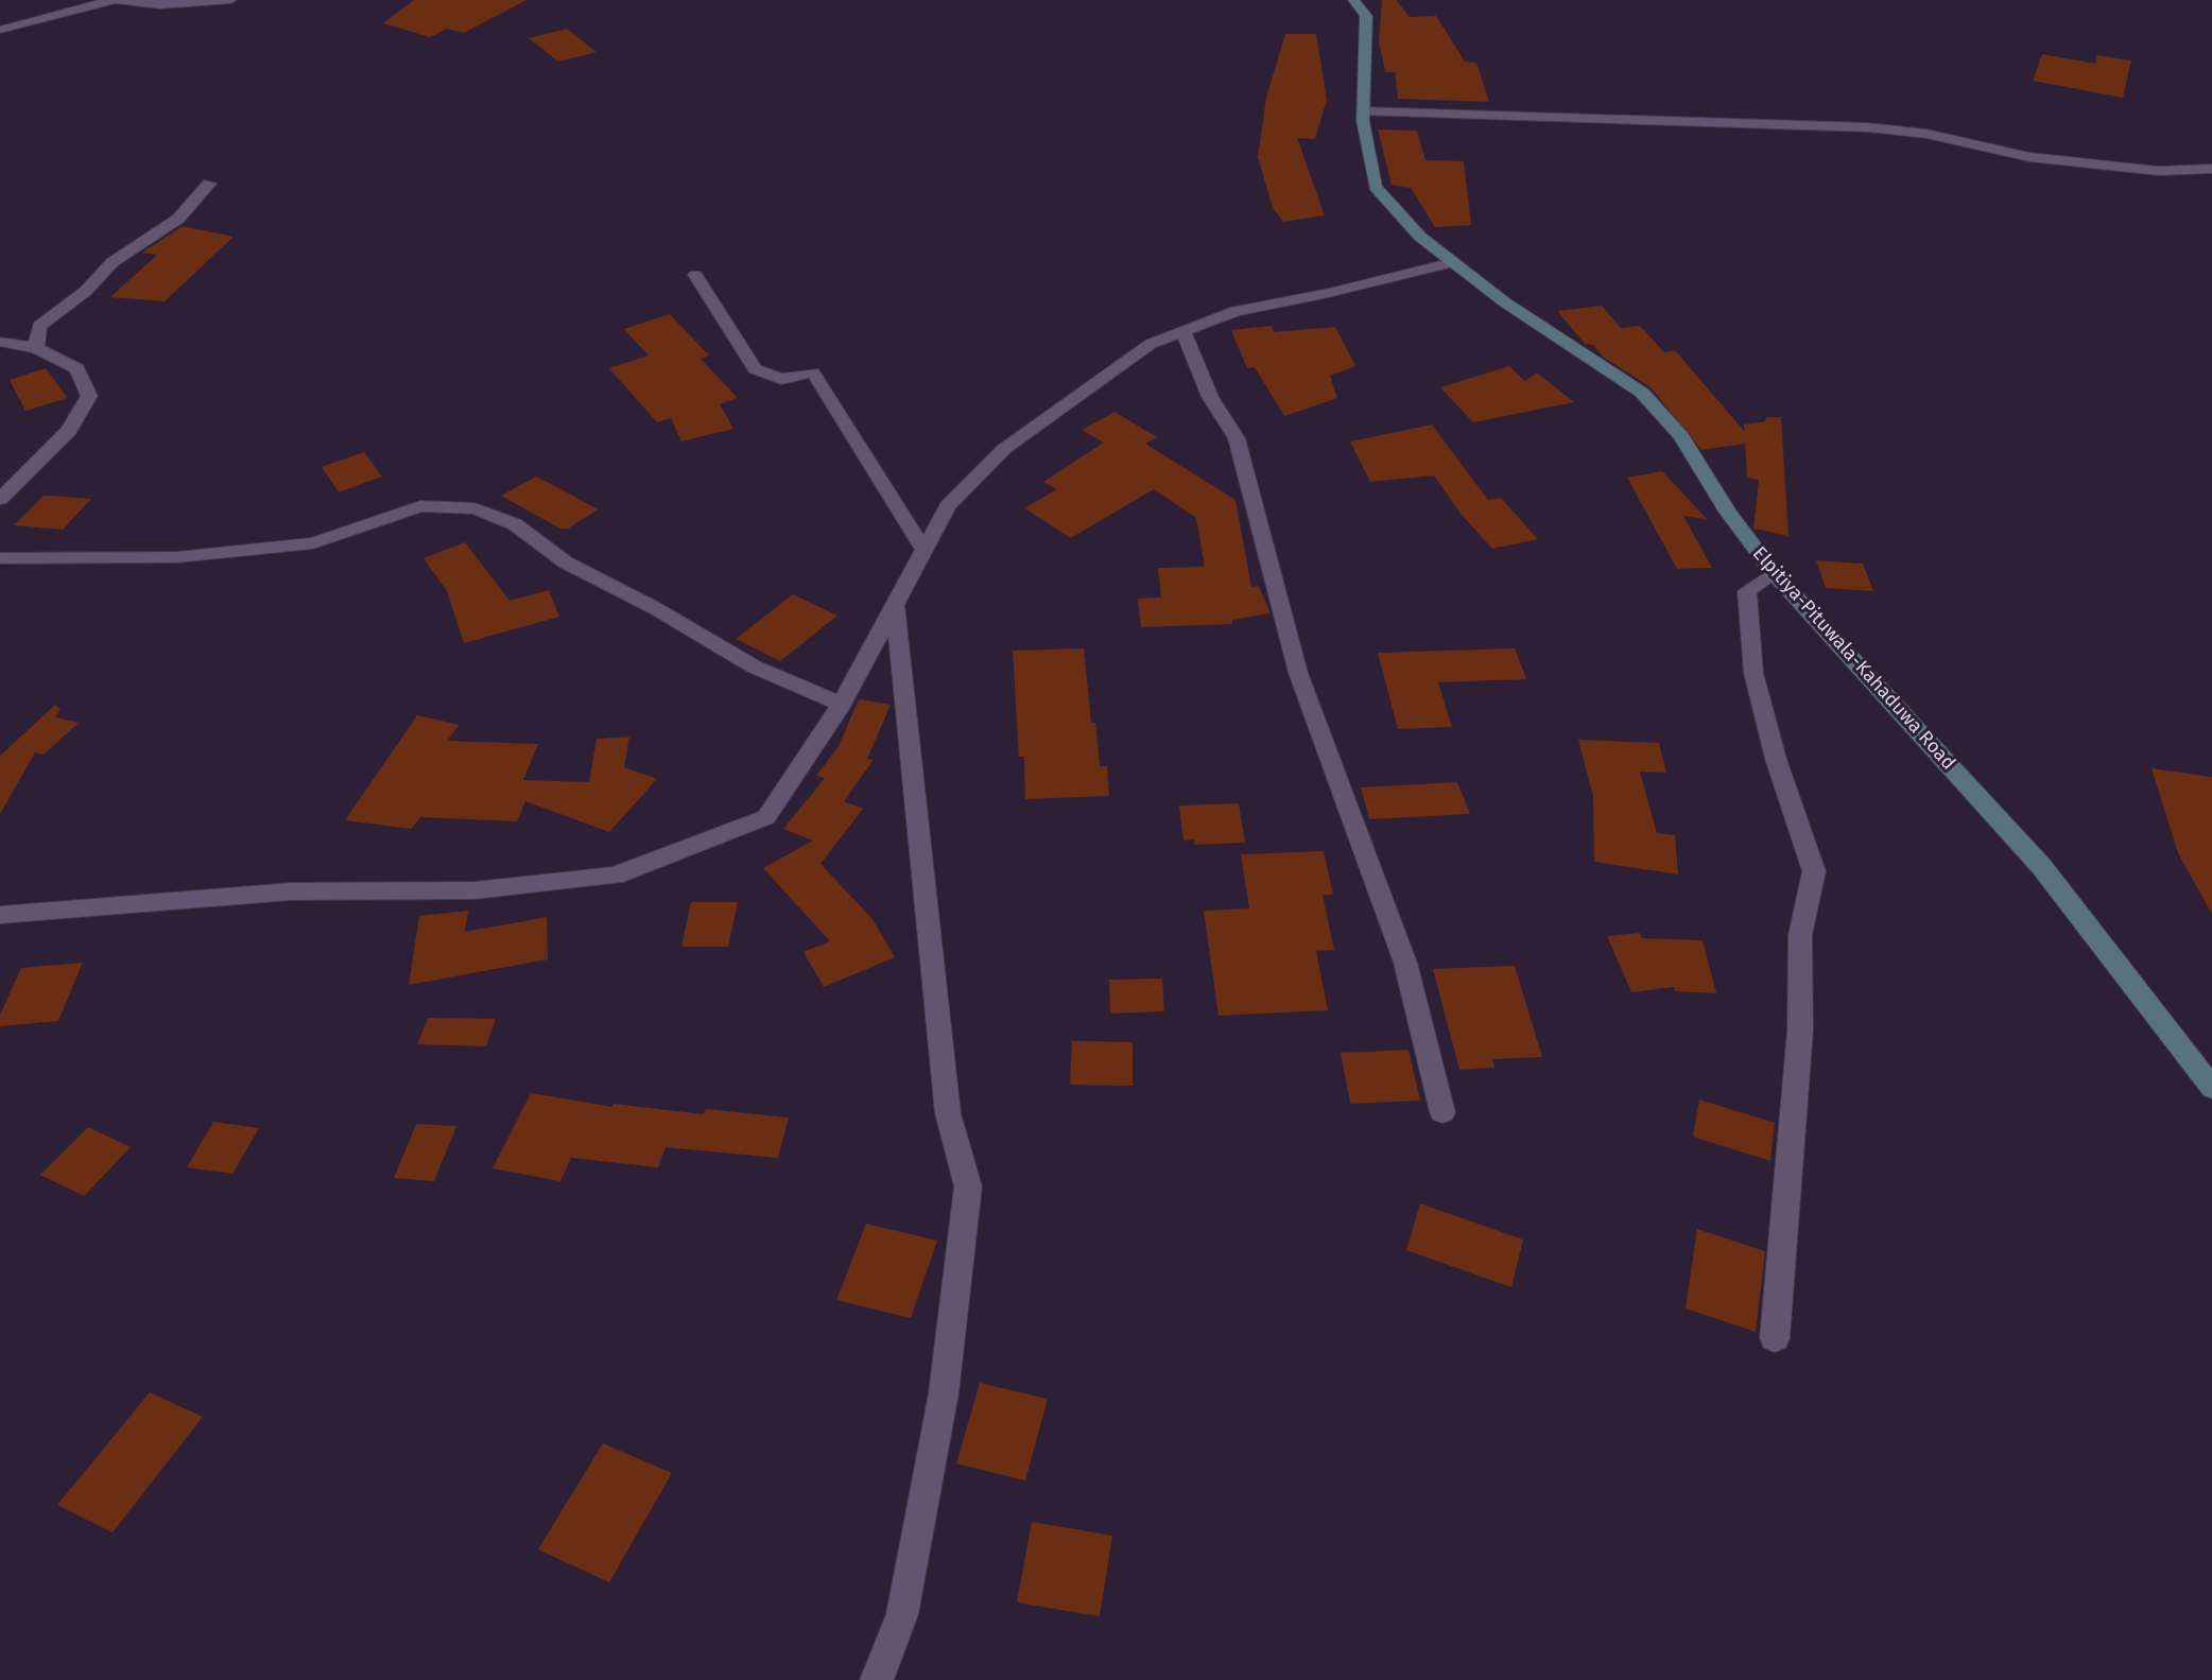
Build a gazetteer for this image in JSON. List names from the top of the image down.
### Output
{
  "streets": {
    "street": ["Elpitiya-Pituwala-Kahaduwa Road"]
  }
}
